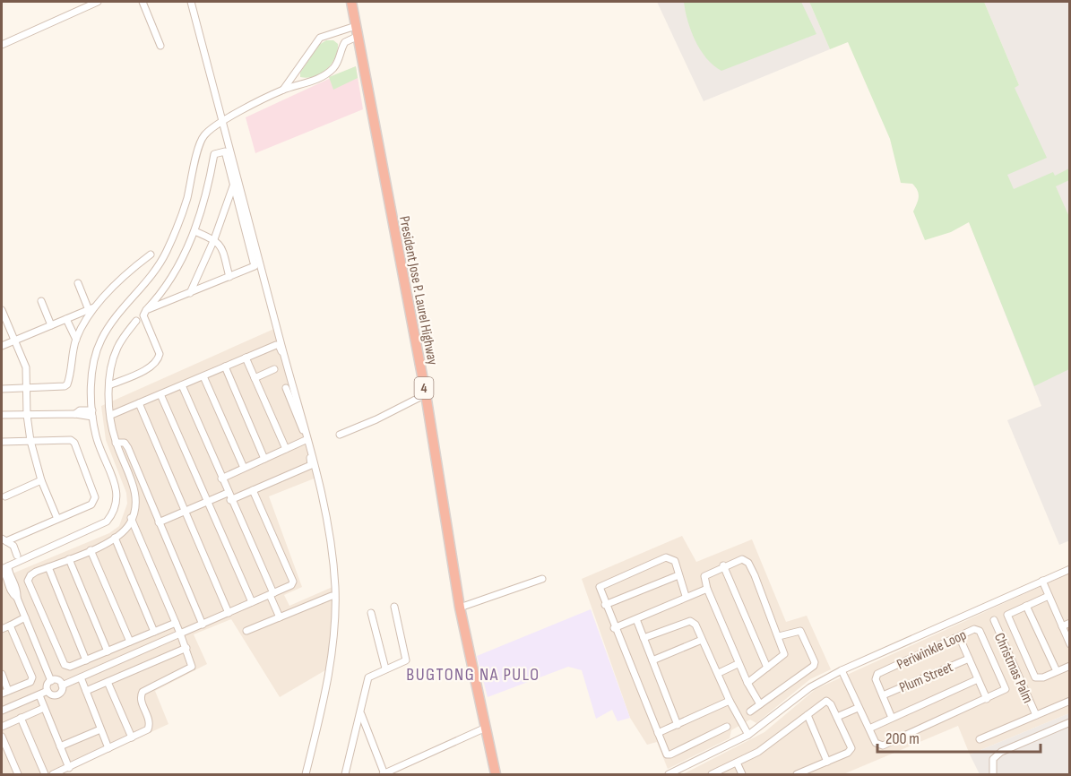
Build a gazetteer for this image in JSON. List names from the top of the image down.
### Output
{
  "streets": {
    "highway": ["President Jose P. Laurel Highway", "4"],
    "street": ["Periwinkle Loop", "Christmas Palm", "Plum Street"]
  },
  "crossings": [
    ["Periwinkle Loop", "Plum Street"]
  ],
  "districts": ["BUGTONG NA PULO"],
  "scale_bar": "200 m"
}
